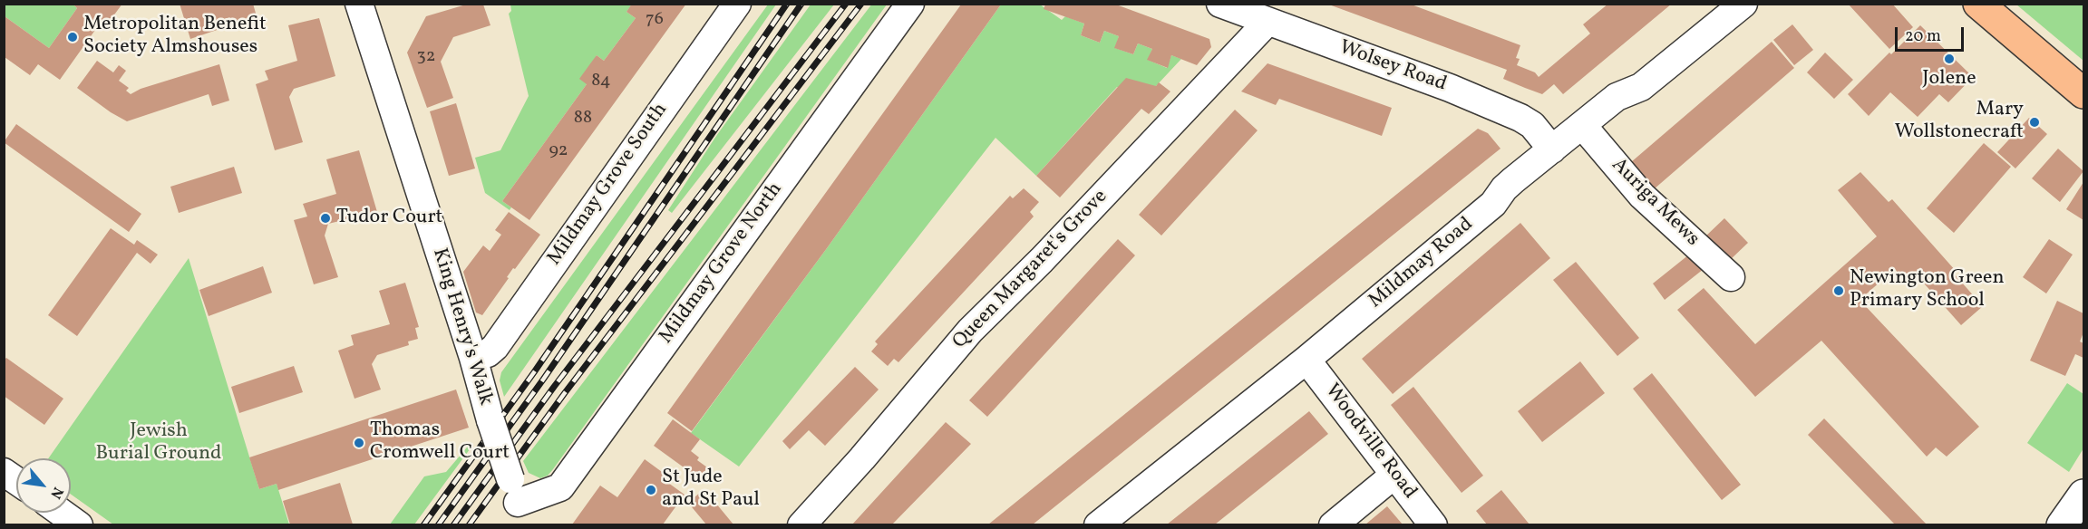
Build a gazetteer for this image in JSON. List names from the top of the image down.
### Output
{
  "streets": {
    "street": [
      "Wolsey Road",
      "Mildmay Grove South",
      "Auriga Mews",
      "Mildmay Grove North",
      "Mildmay Road",
      "Queen Margaret's Grove",
      "King Henry's Walk",
      "Woodville Road"
    ]
  },
  "crossings": [
    ["Wolsey Road", "Mildmay Road"],
    ["Wolsey Road", "Queen Margaret's Grove"],
    ["Mildmay Grove South", "King Henry's Walk"],
    ["Auriga Mews", "Mildmay Road"],
    ["Mildmay Grove North", "King Henry's Walk"],
    ["Mildmay Road", "Woodville Road"]
  ],
  "parks": ["Jewish Burial Ground"],
  "places": [
    "Metropolitan Benefit Society Almshouses",
    "Jolene",
    "Mary Wollstonecraft",
    "Tudor Court",
    "Newington Green Primary School",
    "Thomas Cromwell Court",
    "St Jude and St Paul"
  ],
  "house_numbers": [
    "76",
    "32",
    "84",
    "88",
    "92"
  ],
  "scale_bar": "20 m",
  "north": "bottom right"
}
